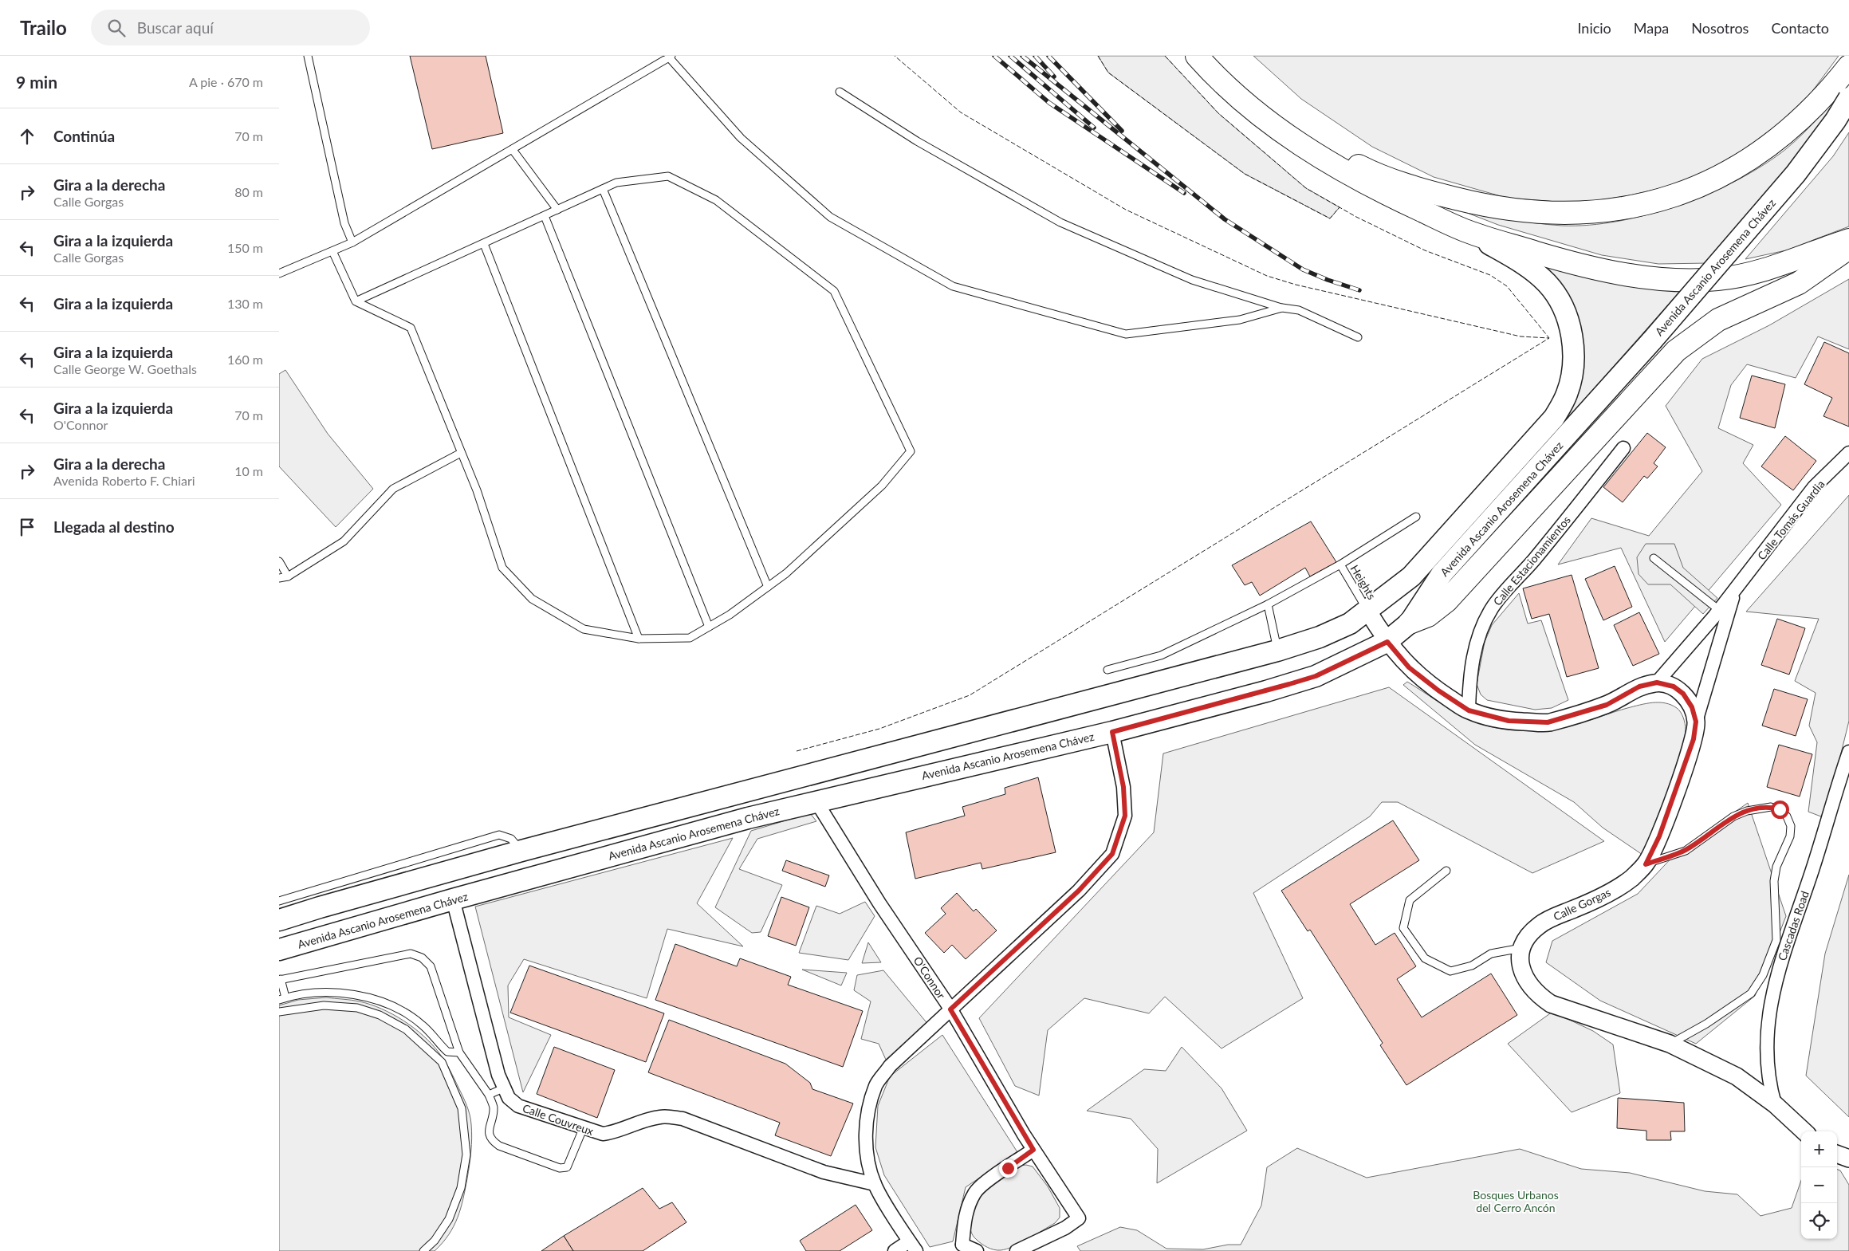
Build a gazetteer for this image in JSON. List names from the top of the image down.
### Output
{
  "streets": {
    "main road": ["Avenida Ascanio Arosemena Chávez"],
    "street": [
      "Calle Tomás Guardia",
      "Calle Estacionamientos",
      "Calle Gorgas",
      "Cascadas Road",
      "O'Connor",
      "Calle Couvreux"
    ],
    "lane": ["Heights"]
  },
  "crossings": [
    ["Avenida Ascanio Arosemena Chávez", "Heights"],
    ["Avenida Ascanio Arosemena Chávez", "O'Connor"],
    ["Avenida Ascanio Arosemena Chávez", "Calle Couvreux"],
    ["Calle Tomás Guardia", "Calle Gorgas"],
    ["Calle Gorgas", "Cascadas Road"]
  ],
  "parks": ["Bosques Urbanos del Cerro Ancón"],
  "page": {
    "header": "Trailo",
    "search": "Buscar aquí",
    "nav": [
      "Inicio",
      "Mapa",
      "Nosotros",
      "Contacto"
    ],
    "heading": ["9 min", "A pie · 670 m"],
    "list": [
      ["Continúa", "70 m"],
      ["Gira a la derecha", "Calle Gorgas", "80 m"],
      ["Gira a la izquierda", "Calle Gorgas", "150 m"],
      ["Gira a la izquierda", "130 m"],
      ["Gira a la izquierda", "Calle George W. Goethals", "160 m"],
      ["Gira a la izquierda", "O'Connor", "70 m"],
      ["Gira a la derecha", "Avenida Roberto F. Chiari", "10 m"],
      "Llegada al destino"
    ],
    "map_buttons": ["+", "−"]
  }
}
